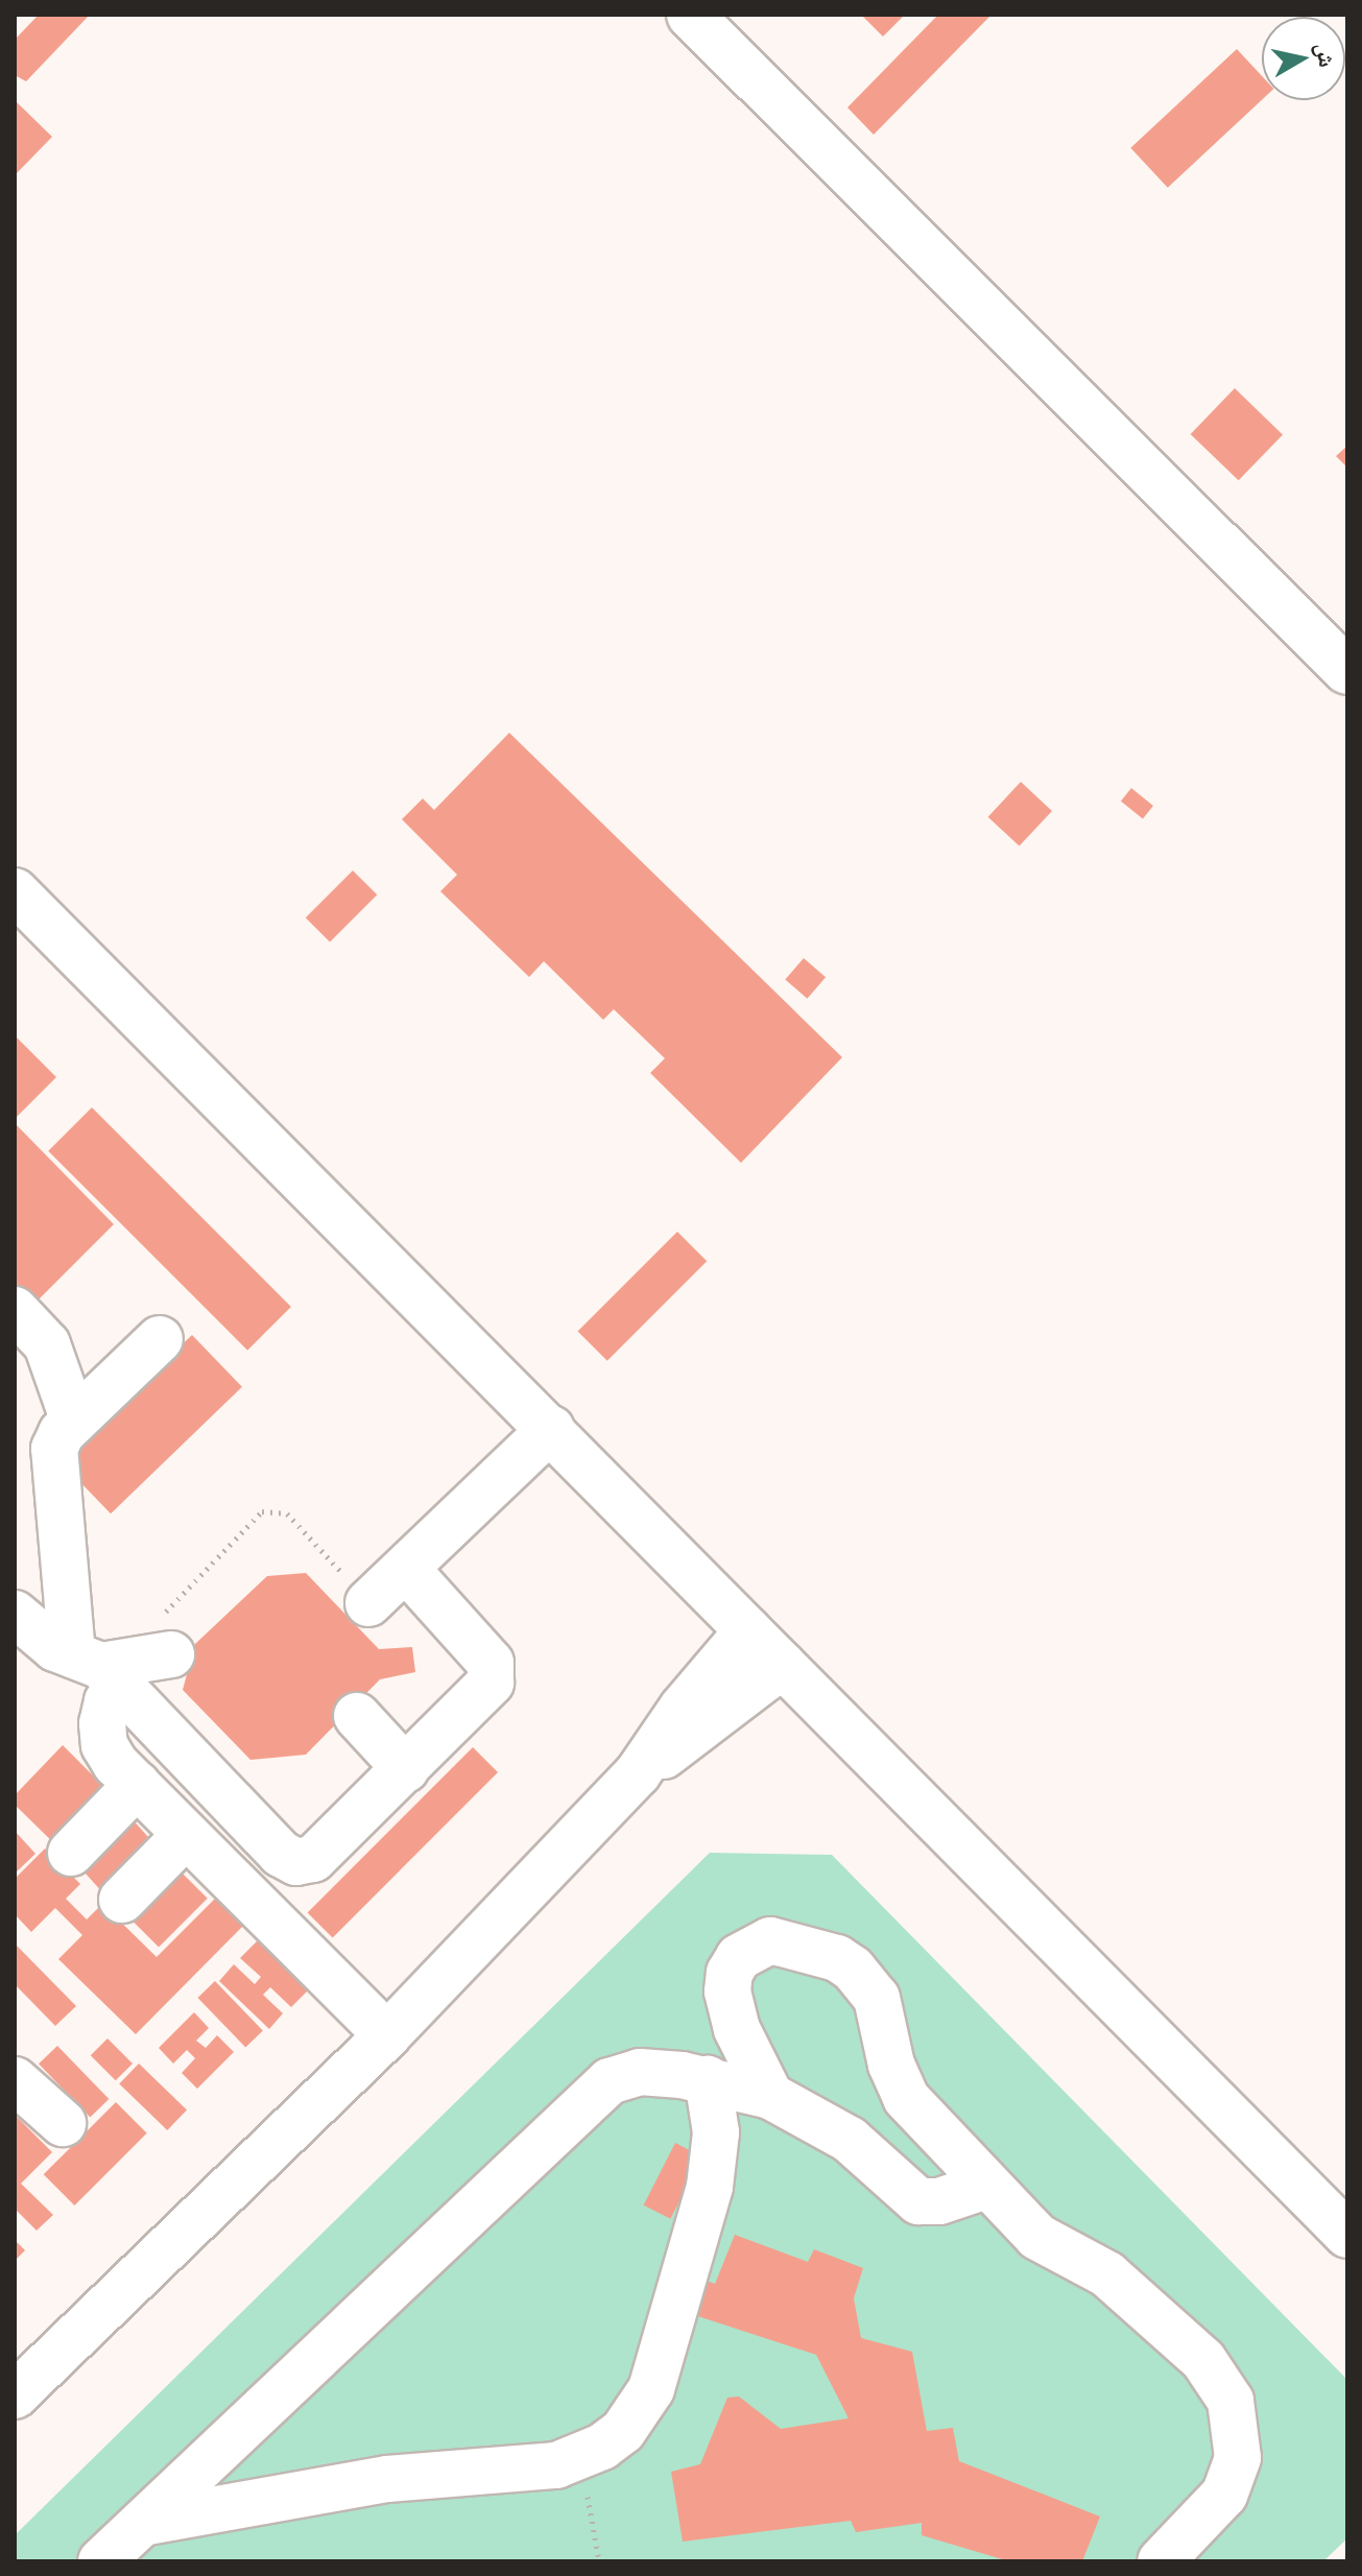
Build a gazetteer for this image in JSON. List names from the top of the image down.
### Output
{
  "north": "right"
}
